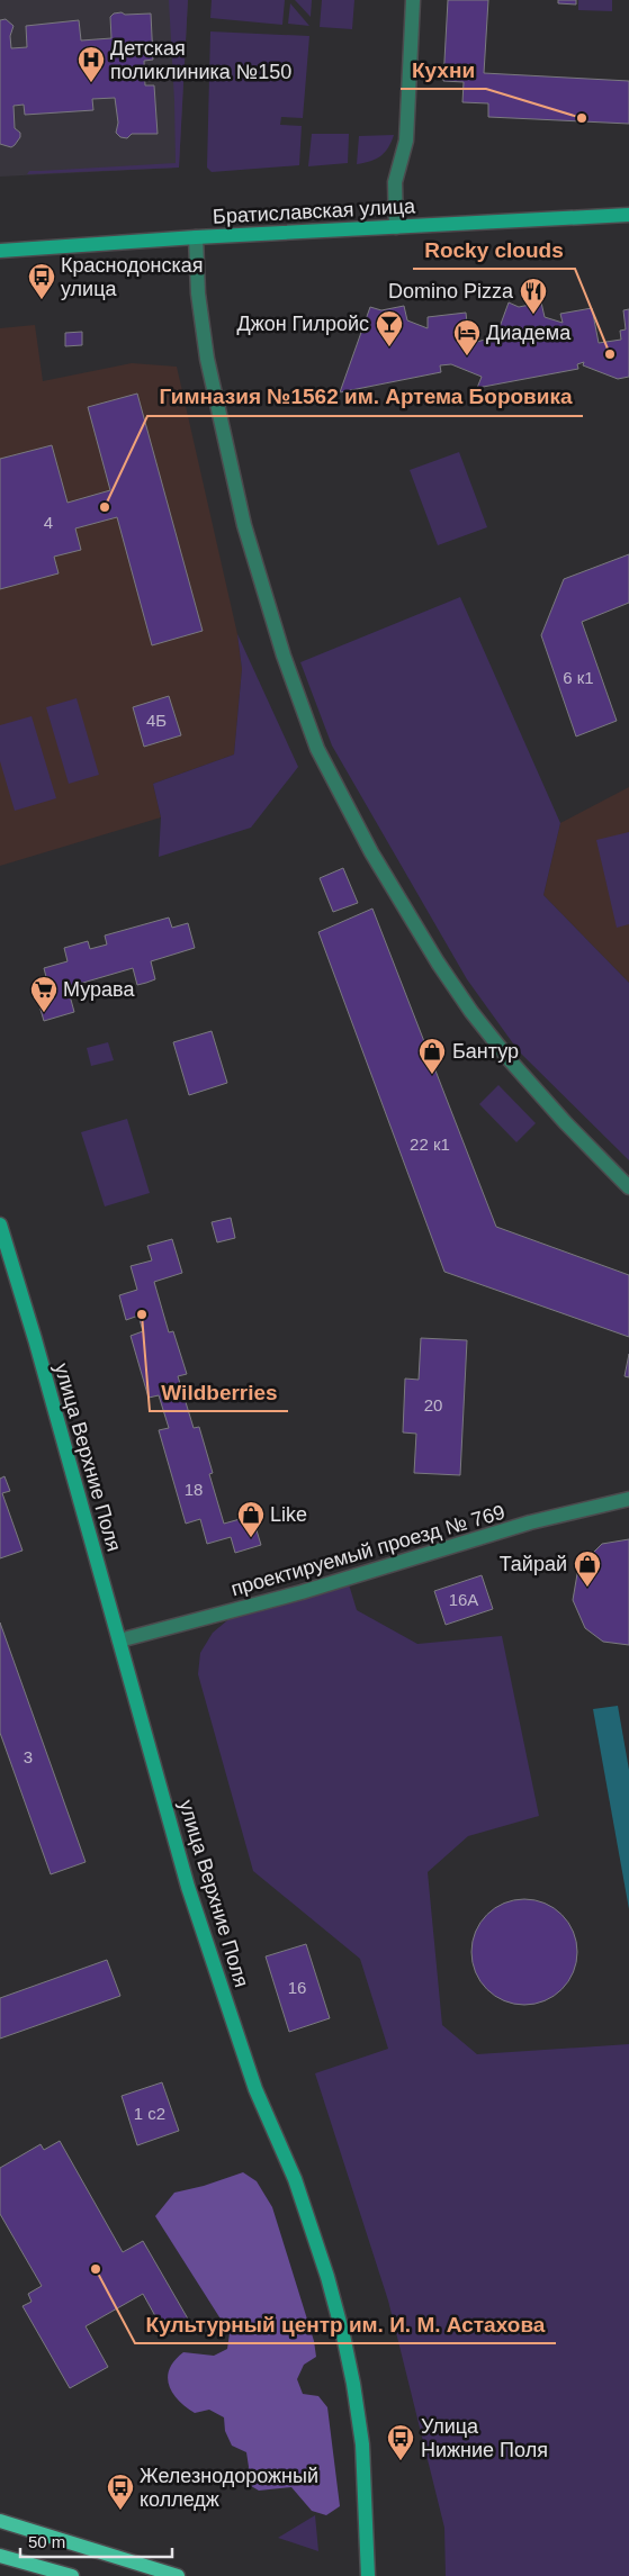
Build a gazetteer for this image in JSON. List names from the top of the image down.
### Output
{
  "streets": {
    "main road": ["Братиславская улица", "улица Верхние Поля"],
    "street": ["проектируемый проезд № 769"]
  },
  "crossings": [
    ["улица Верхние Поля", "проектируемый проезд № 769"]
  ],
  "places": {
    "hospital": ["Детская поликлиника №150"],
    "other": [
      "Кухни",
      "Rocky clouds",
      "Гимназия №1562 им. Артема Боровика",
      "Wildberries",
      "Культурный центр им. И. М. Астахова"
    ],
    "bus stop": ["Краснодонская улица", "Улица Нижние Поля", "Железнодорожный колледж"],
    "restaurant": ["Domino Pizza"],
    "bar": ["Джон Гилройс"],
    "hotel": ["Диадема"],
    "supermarket": ["Мурава"],
    "shop": ["Бантур", "Like", "Тайрай"]
  },
  "house_numbers": [
    "4",
    "6 к1",
    "4Б",
    "22 к1",
    "20",
    "18",
    "16А",
    "3",
    "16",
    "1 с2"
  ],
  "scale_bar": "50 m"
}
